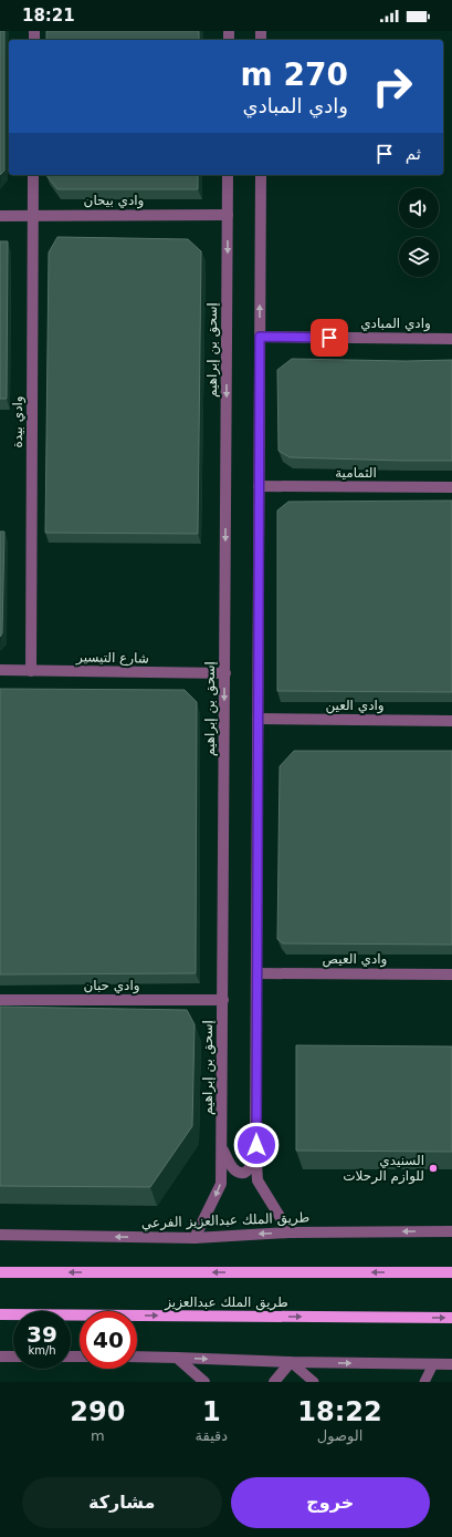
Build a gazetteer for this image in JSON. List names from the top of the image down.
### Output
{
  "streets": {
    "main road": ["طريق الملك عبدالعزيز"],
    "street": [
      "وادي بيحان",
      "وادي المبادي",
      "إسحق بن إبراهيم",
      "وادي بيدة",
      "الثمامية",
      "شارع التيسير",
      "وادي العين",
      "وادي العيص",
      "وادي حبان",
      "طريق الملك عبدالعزيز الفرعي"
    ]
  },
  "crossings": [
    ["وادي بيحان", "إسحق بن إبراهيم"],
    ["وادي بيحان", "وادي بيدة"],
    ["إسحق بن إبراهيم", "شارع التيسير"],
    ["إسحق بن إبراهيم", "وادي حبان"],
    ["إسحق بن إبراهيم", "طريق الملك عبدالعزيز الفرعي"],
    ["وادي بيدة", "شارع التيسير"]
  ],
  "one_way": ["طريق الملك عبدالعزيز الفرعي"],
  "places": ["السنيدي للوازم الرحلات"],
  "page": {
    "status": "18:21",
    "turn": ["270 m", "وادي المبادي"],
    "then": "ثم",
    "speed": "39 km/h",
    "limit": "40",
    "eta": [
      "18:22",
      "الوصول",
      "1",
      "دقيقة",
      "290",
      "m"
    ],
    "buttons": ["خروج", "مشاركة"]
  }
}
